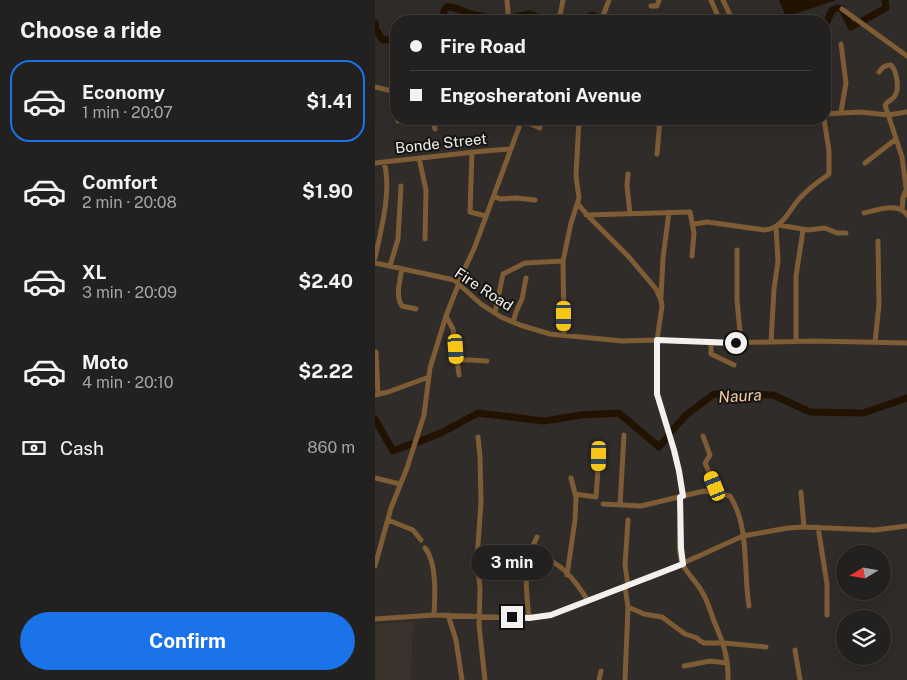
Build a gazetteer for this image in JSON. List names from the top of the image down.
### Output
{
  "streets": {
    "street": ["Bonde Street", "Fire Road"]
  },
  "water": ["Naura"],
  "north": "left",
  "page": {
    "heading": "Choose a ride",
    "banner": ["Fire Road", "Engosheratoni Avenue"],
    "list": [
      {
        "name": "Economy",
        "note": "1 min · 20:07",
        "value": "$1.41"
      },
      {
        "name": "Comfort",
        "note": "2 min · 20:08",
        "value": "$1.90"
      },
      {
        "name": "XL",
        "note": "3 min · 20:09",
        "value": "$2.40"
      },
      {
        "name": "Moto",
        "note": "4 min · 20:10",
        "value": "$2.22"
      }
    ],
    "pay": ["Cash", "860 m"],
    "bubble": "3 min",
    "buttons": "Confirm"
  }
}
